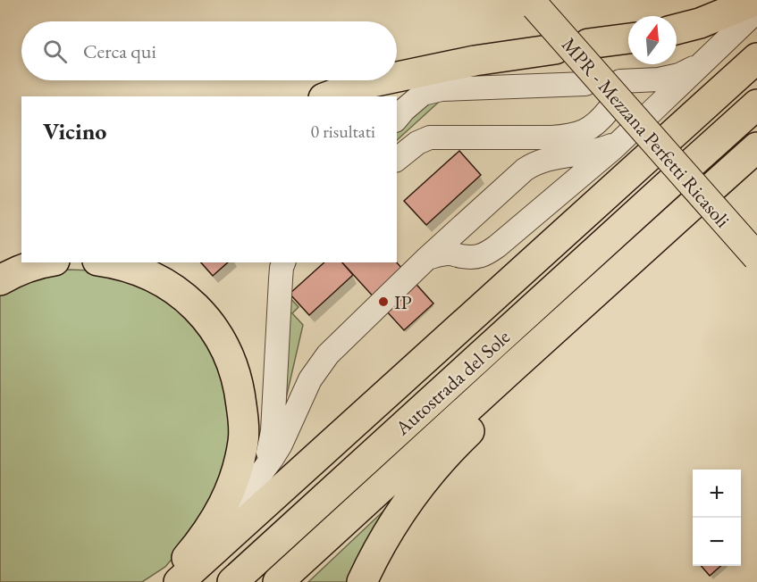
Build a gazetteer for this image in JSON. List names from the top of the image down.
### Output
{
  "streets": {
    "highway": ["Autostrada del Sole"],
    "main road": ["MPR - Mezzana Perfetti Ricasoli"]
  },
  "places": ["IP"],
  "north": "top",
  "page": {
    "search": "Cerca qui",
    "heading": ["Vicino", "0 risultati"],
    "map_buttons": ["+", "−"]
  }
}
